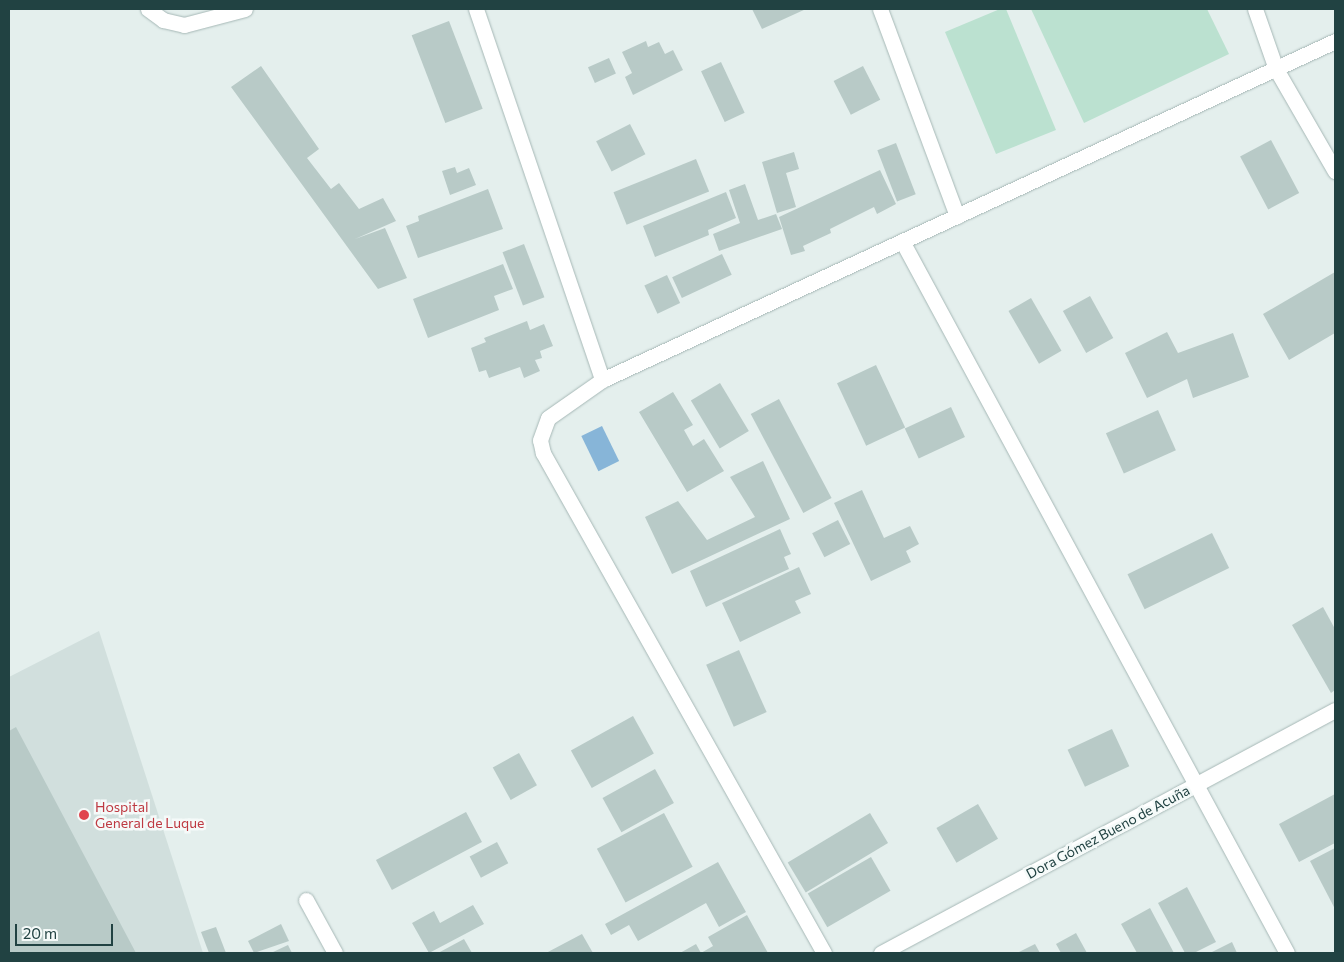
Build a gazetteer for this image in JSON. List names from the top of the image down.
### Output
{
  "streets": {
    "street": ["Dora Gómez Bueno de Acuña"]
  },
  "places": ["Hospital General de Luque"],
  "scale_bar": "20 m"
}
